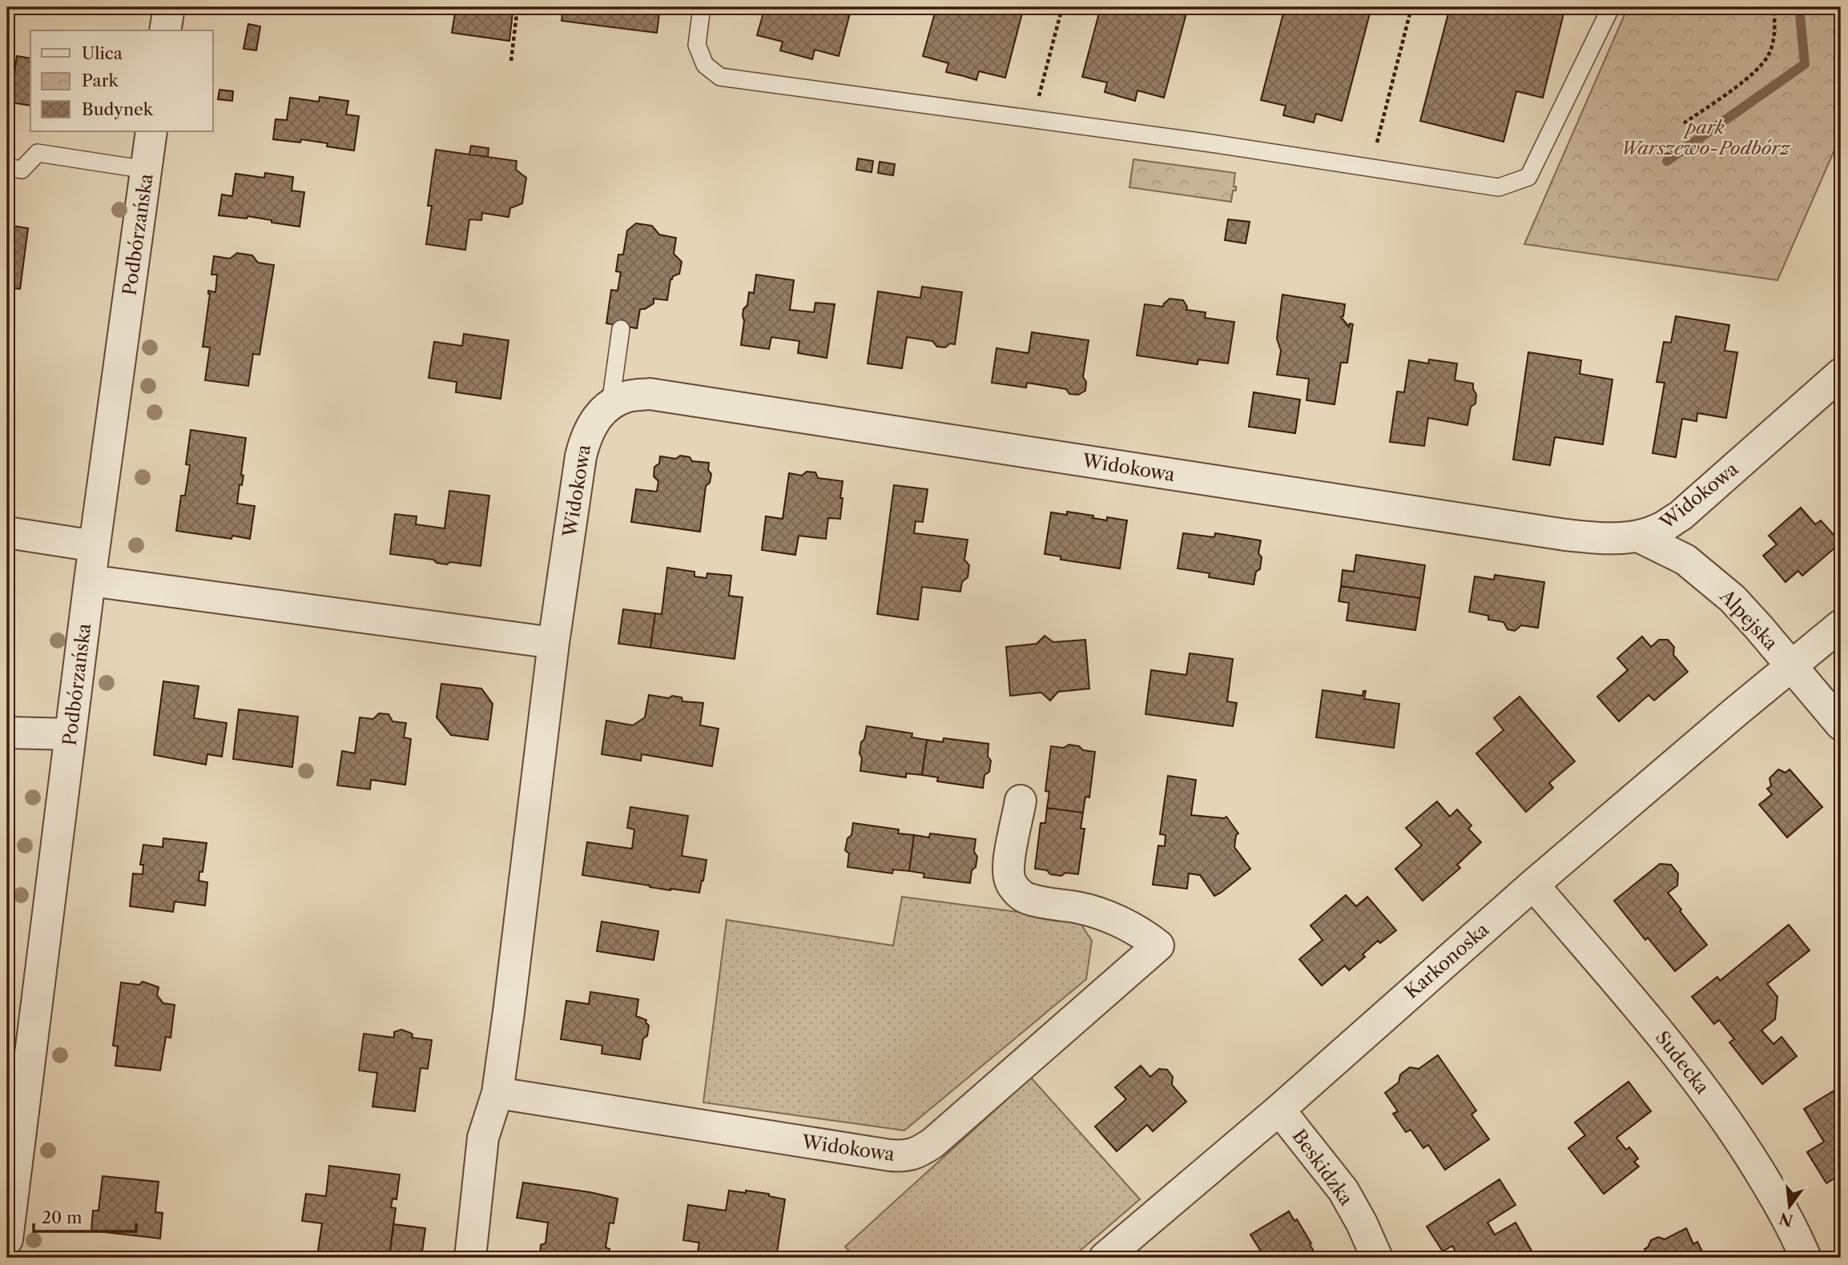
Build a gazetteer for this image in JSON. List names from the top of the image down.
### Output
{
  "streets": {
    "street": [
      "Podbórzańska",
      "Widokowa",
      "Alpejska",
      "Karkonoska",
      "Sudecka",
      "Beskidzka"
    ]
  },
  "crossings": [
    ["Widokowa", "Alpejska"],
    ["Alpejska", "Karkonoska"],
    ["Karkonoska", "Sudecka"],
    ["Karkonoska", "Beskidzka"]
  ],
  "parks": ["park Warszewo-Podbórz"],
  "legend": ["Ulica", "Park", "Budynek"],
  "scale_bar": "20 m",
  "north": "bottom"
}
